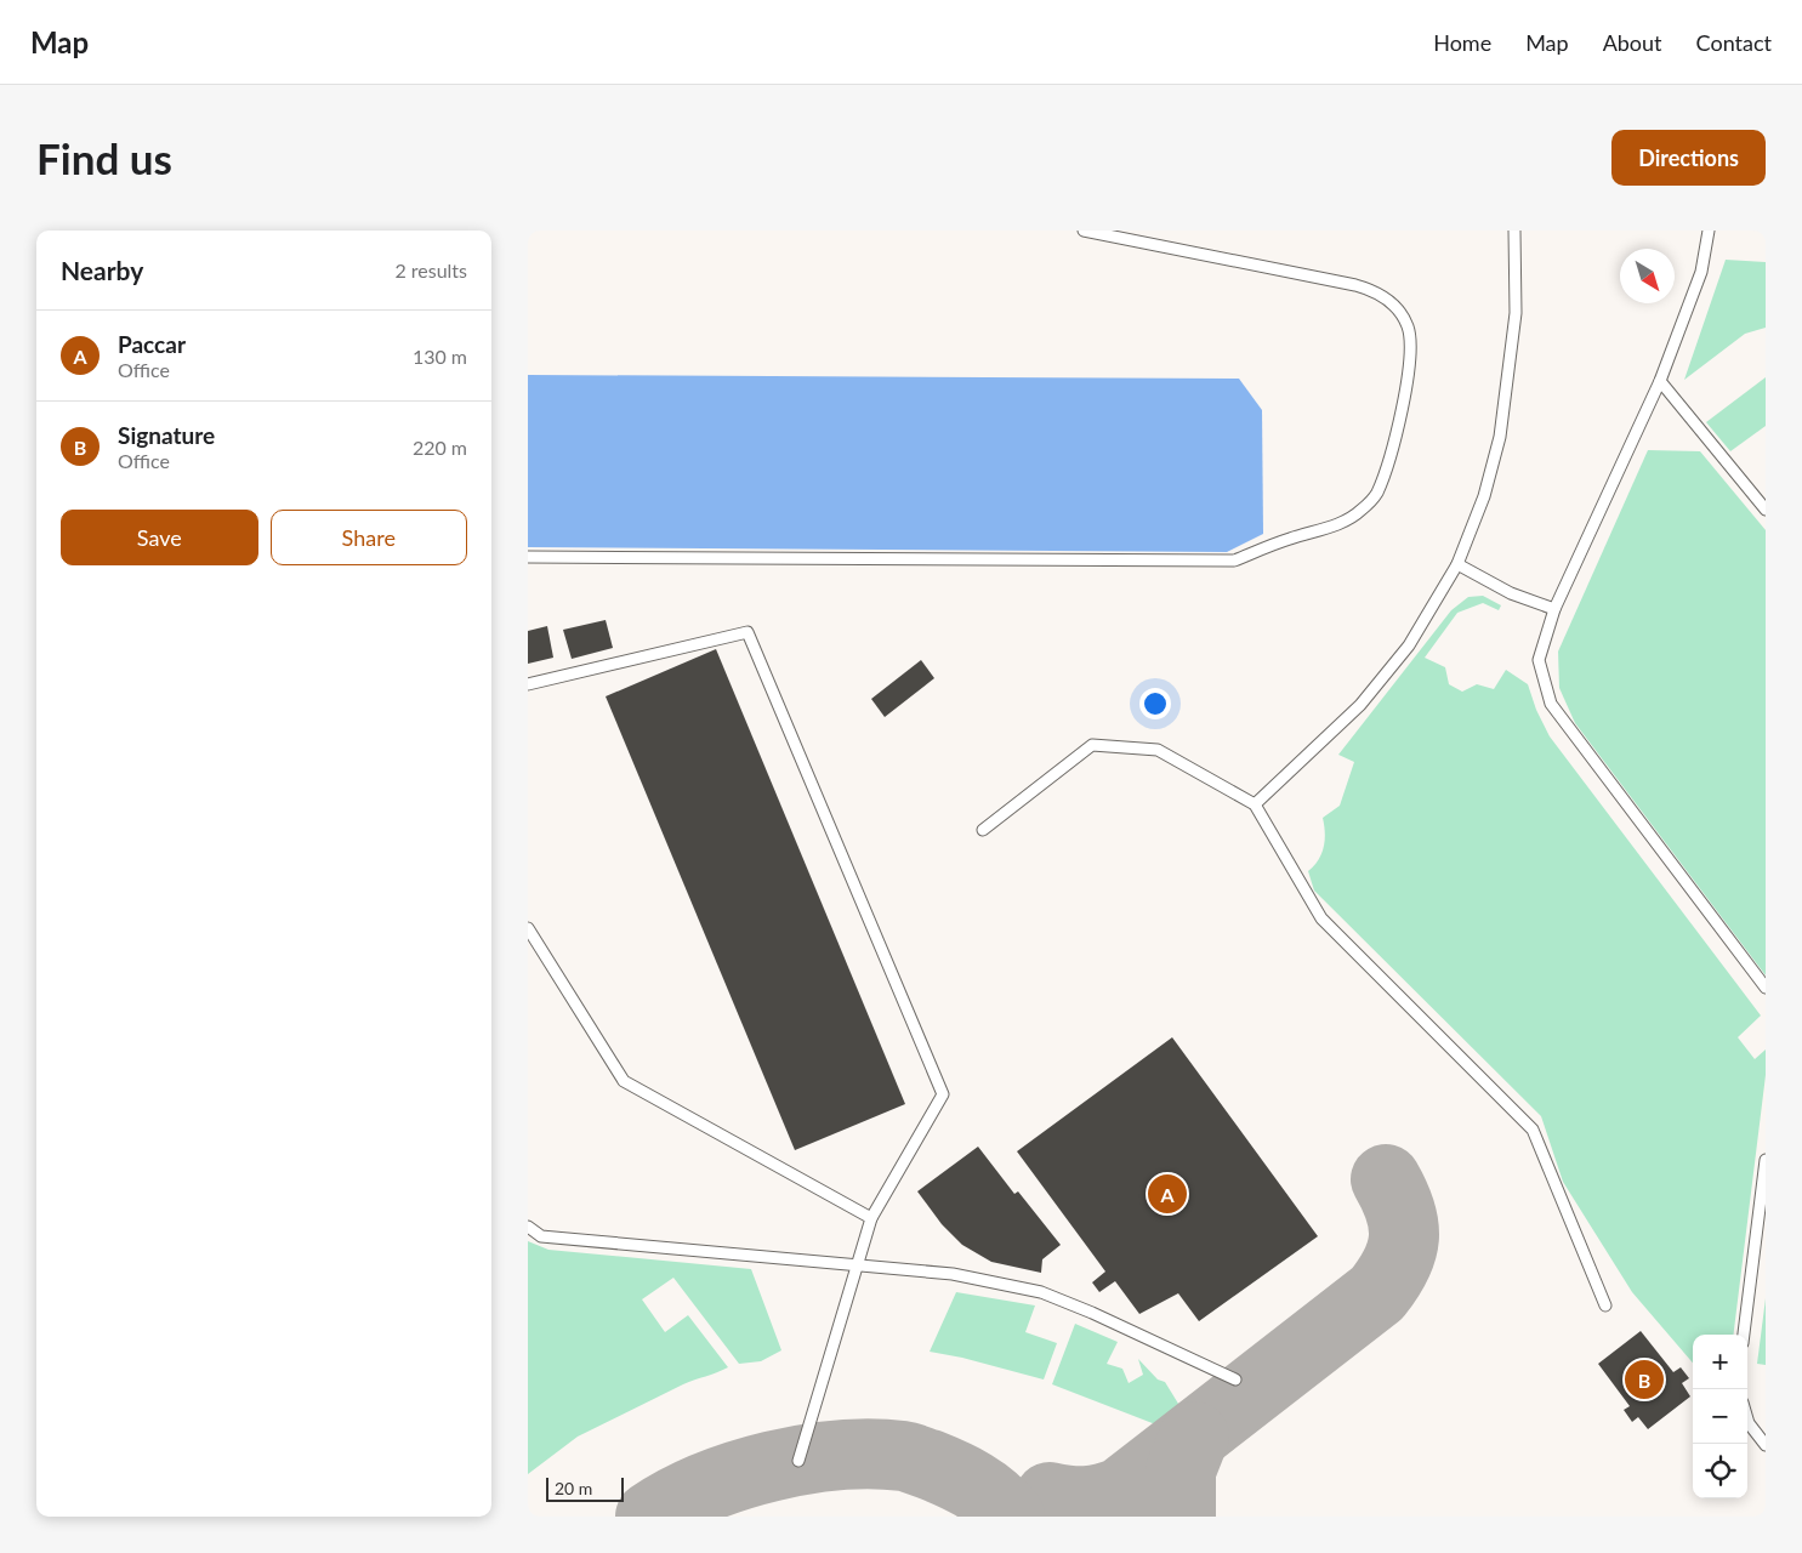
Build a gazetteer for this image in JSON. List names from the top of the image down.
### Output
{
  "scale_bar": "20 m",
  "north": "bottom right",
  "page": {
    "header": "Map",
    "nav": [
      "Home",
      "Map",
      "About",
      "Contact"
    ],
    "buttons": [
      "Directions",
      ["Save", "Share"]
    ],
    "title": "Find us",
    "heading": ["Nearby", "2 results"],
    "list": [
      {
        "mark": "A",
        "name": "Paccar",
        "note": "Office",
        "value": "130 m"
      },
      {
        "mark": "B",
        "name": "Signature",
        "note": "Office",
        "value": "220 m"
      }
    ],
    "pins": ["A", "B"],
    "map_buttons": ["+", "−"],
    "scale": "20 m"
  }
}
